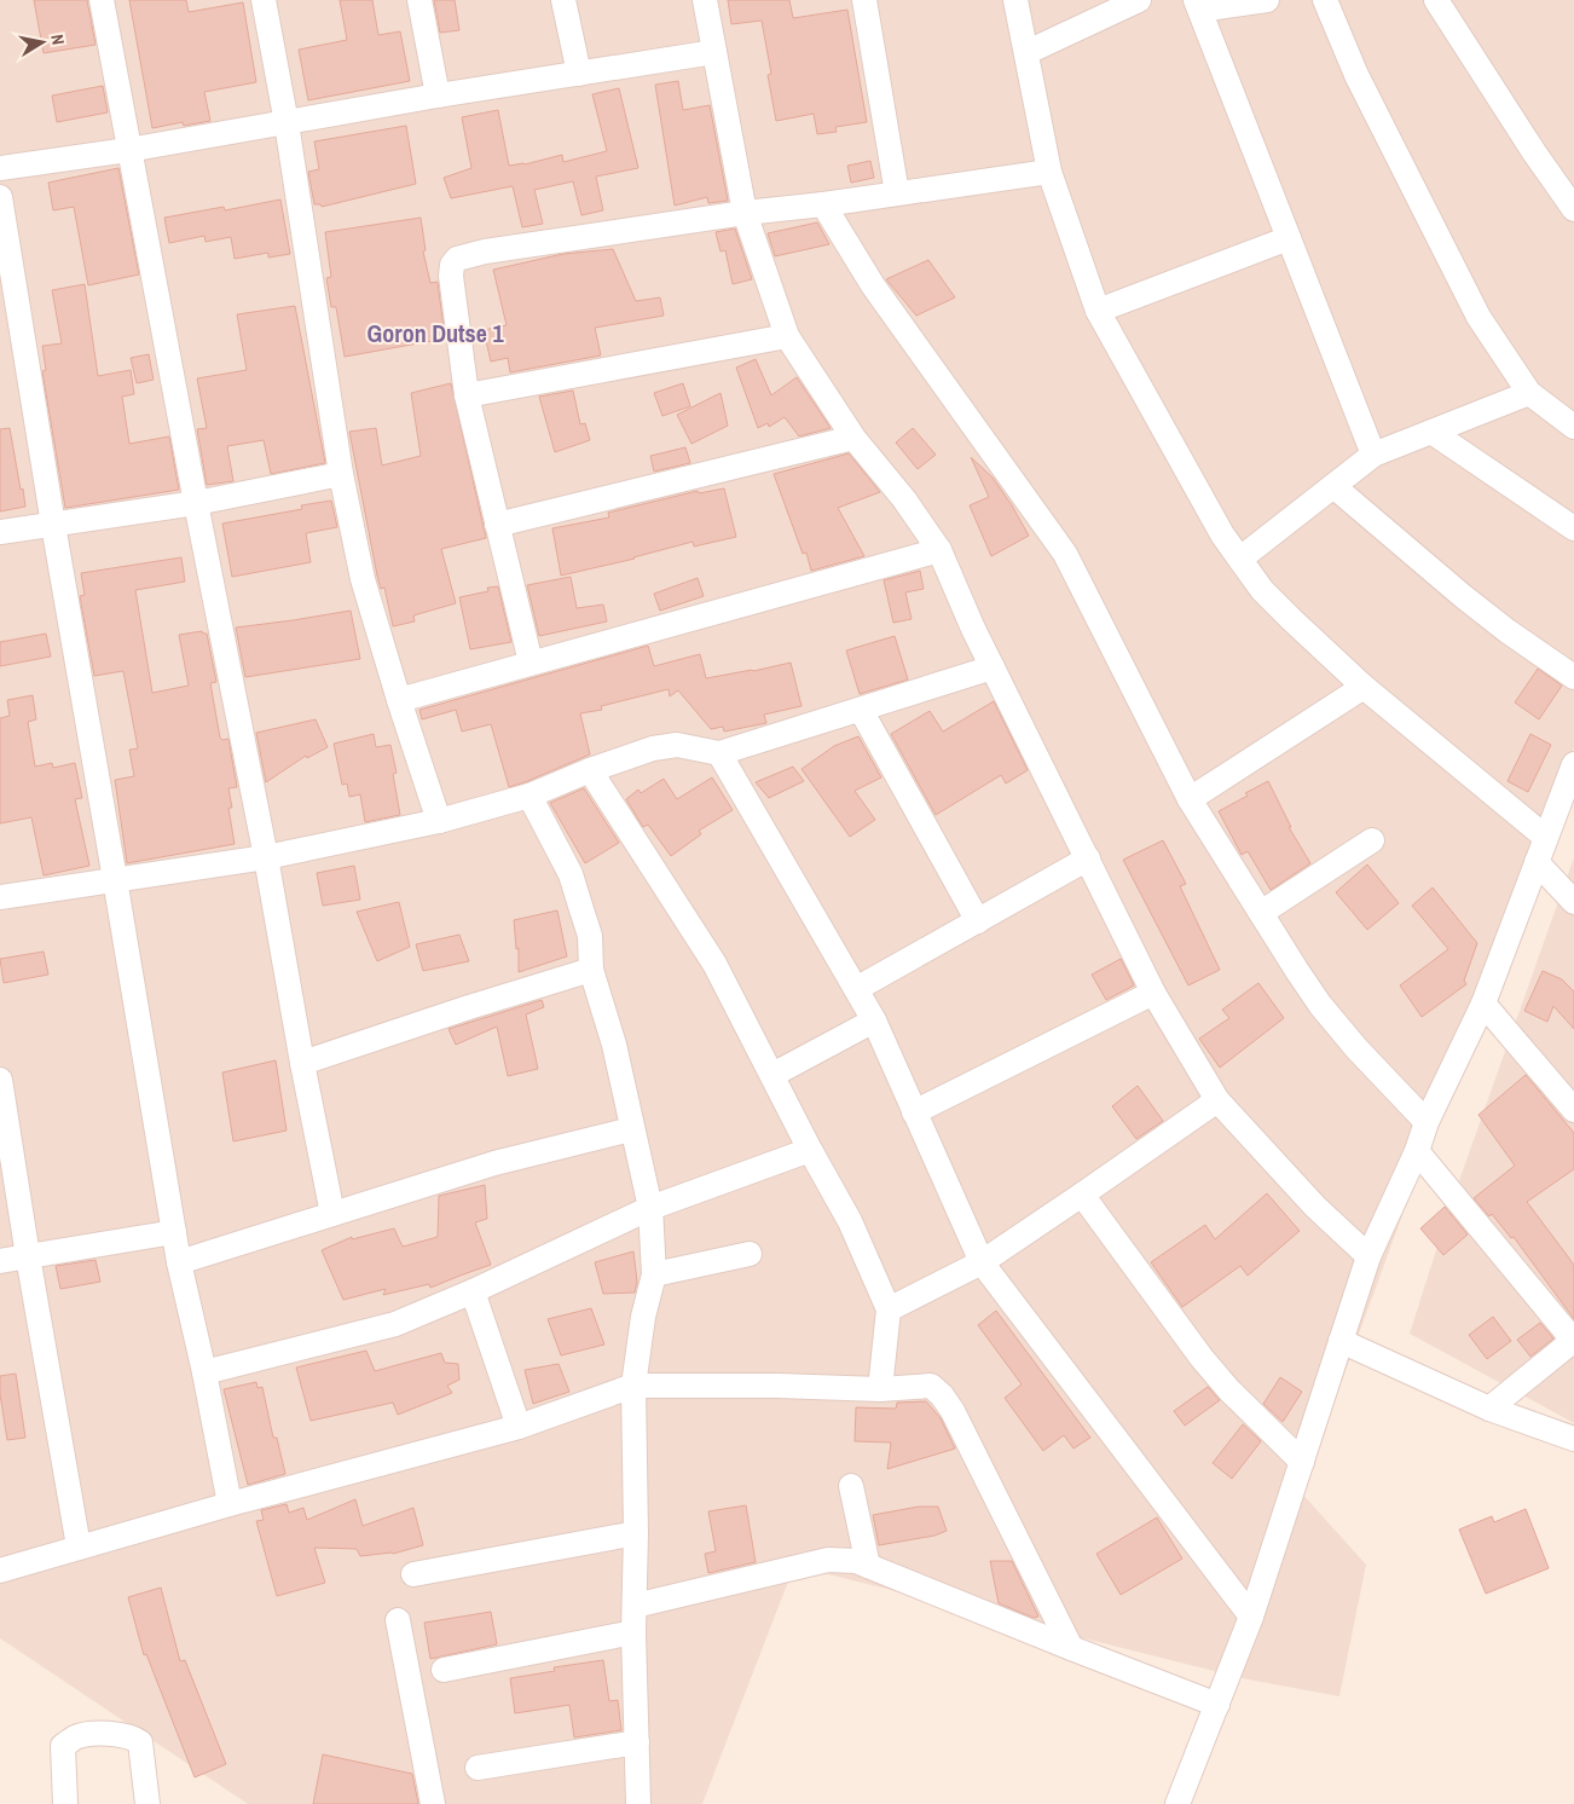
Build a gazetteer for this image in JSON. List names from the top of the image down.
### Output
{
  "districts": ["Goron Dutse 1"],
  "north": "right"
}
